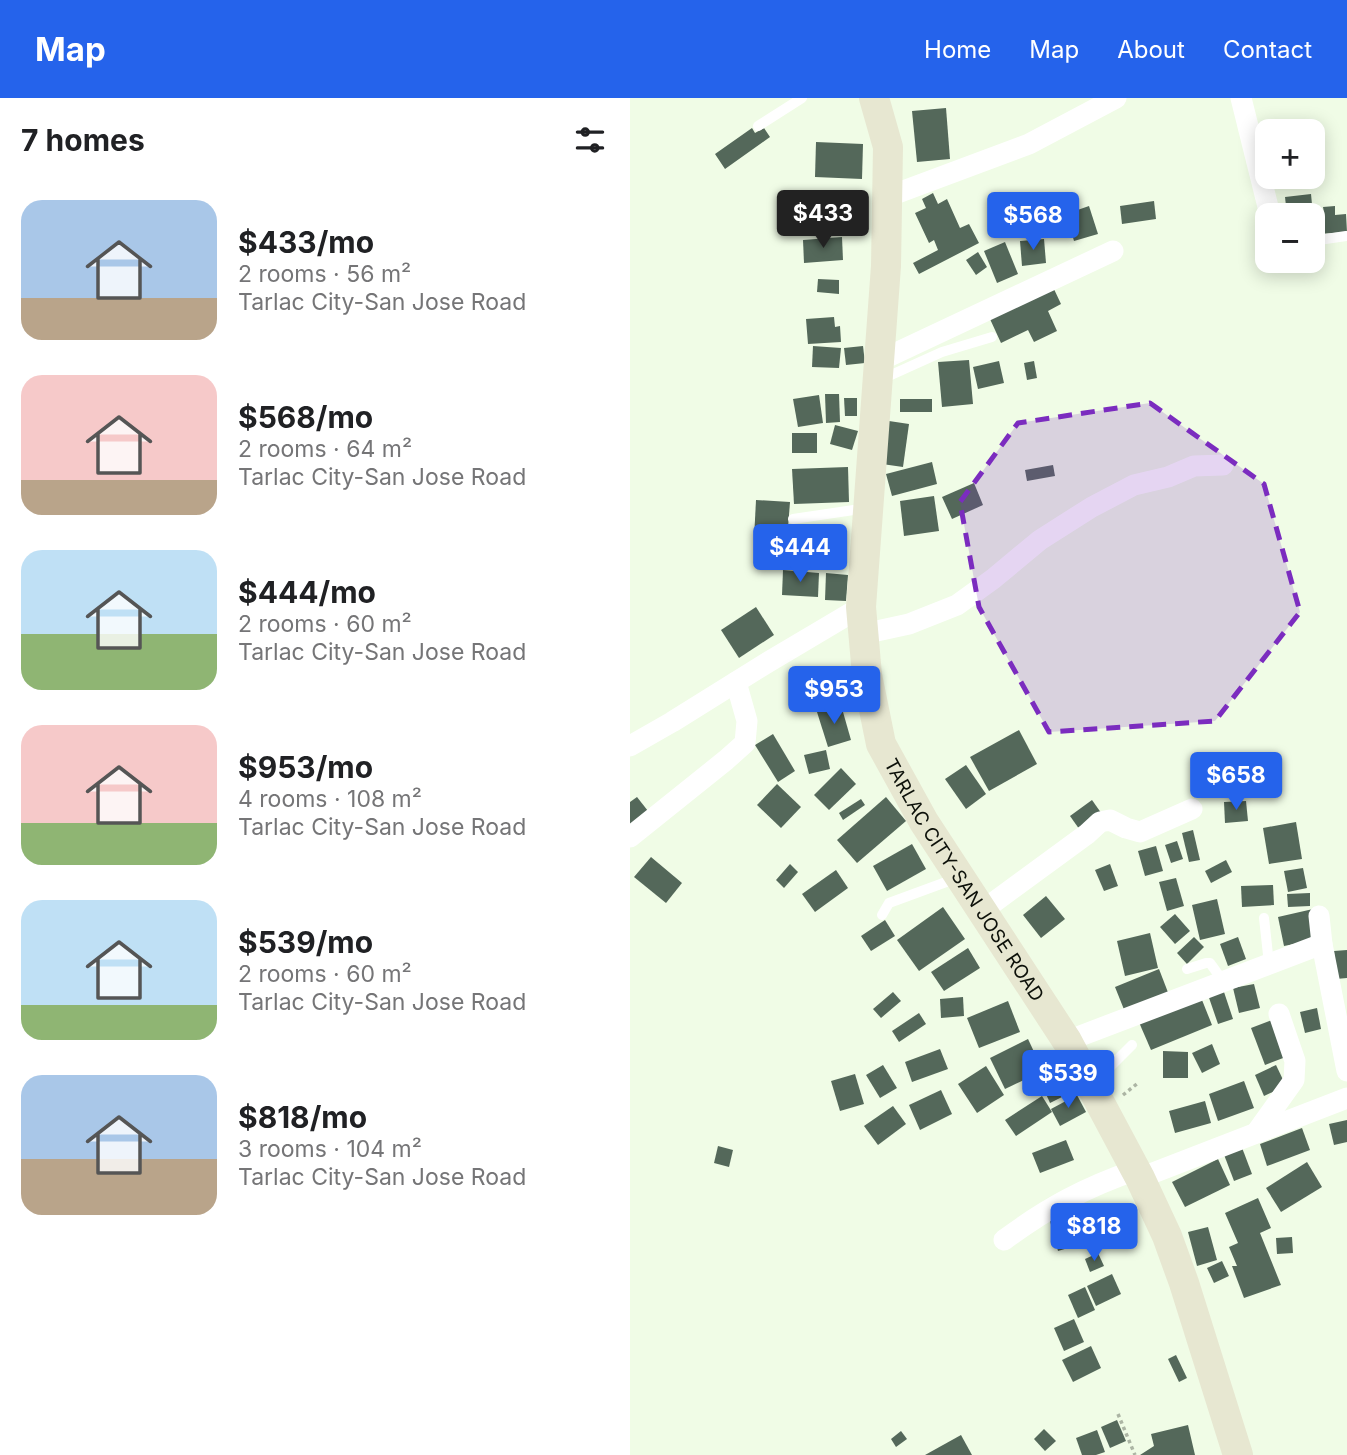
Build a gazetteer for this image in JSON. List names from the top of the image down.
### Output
{
  "streets": {
    "main road": ["TARLAC CITY-SAN JOSE ROAD"]
  },
  "page": {
    "header": "Map",
    "nav": [
      "Home",
      "Map",
      "About",
      "Contact"
    ],
    "heading": "7 homes",
    "map_buttons": ["+", "−"],
    "list": [
      {
        "name": "$433/mo",
        "note": "2 rooms · 56 m² · Tarlac City-San Jose Road"
      },
      {
        "name": "$568/mo",
        "note": "2 rooms · 64 m² · Tarlac City-San Jose Road"
      },
      {
        "name": "$444/mo",
        "note": "2 rooms · 60 m² · Tarlac City-San Jose Road"
      },
      {
        "name": "$953/mo",
        "note": "4 rooms · 108 m² · Tarlac City-San Jose Road"
      },
      {
        "name": "$539/mo",
        "note": "2 rooms · 60 m² · Tarlac City-San Jose Road"
      },
      {
        "name": "$818/mo",
        "note": "3 rooms · 104 m² · Tarlac City-San Jose Road"
      }
    ],
    "price": [
      "$433",
      "$568",
      "$444",
      "$953",
      "$658",
      "$539",
      "$818"
    ]
  }
}
